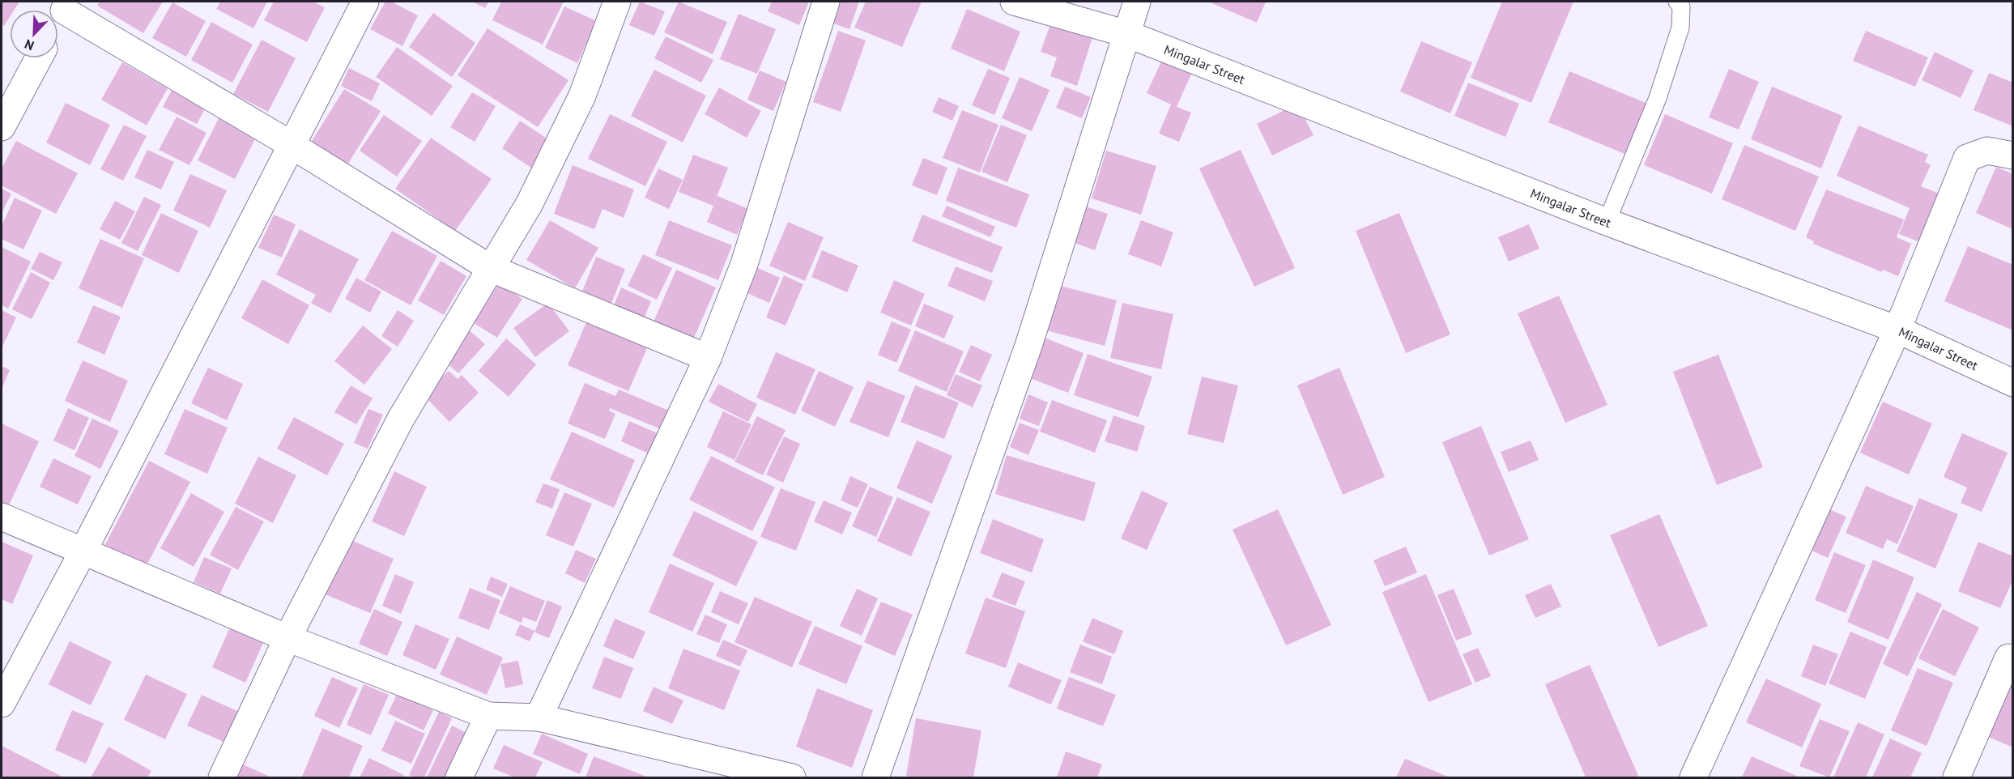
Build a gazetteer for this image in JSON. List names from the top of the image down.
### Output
{
  "streets": {
    "street": ["Mingalar Street"]
  },
  "north": "bottom left"
}
